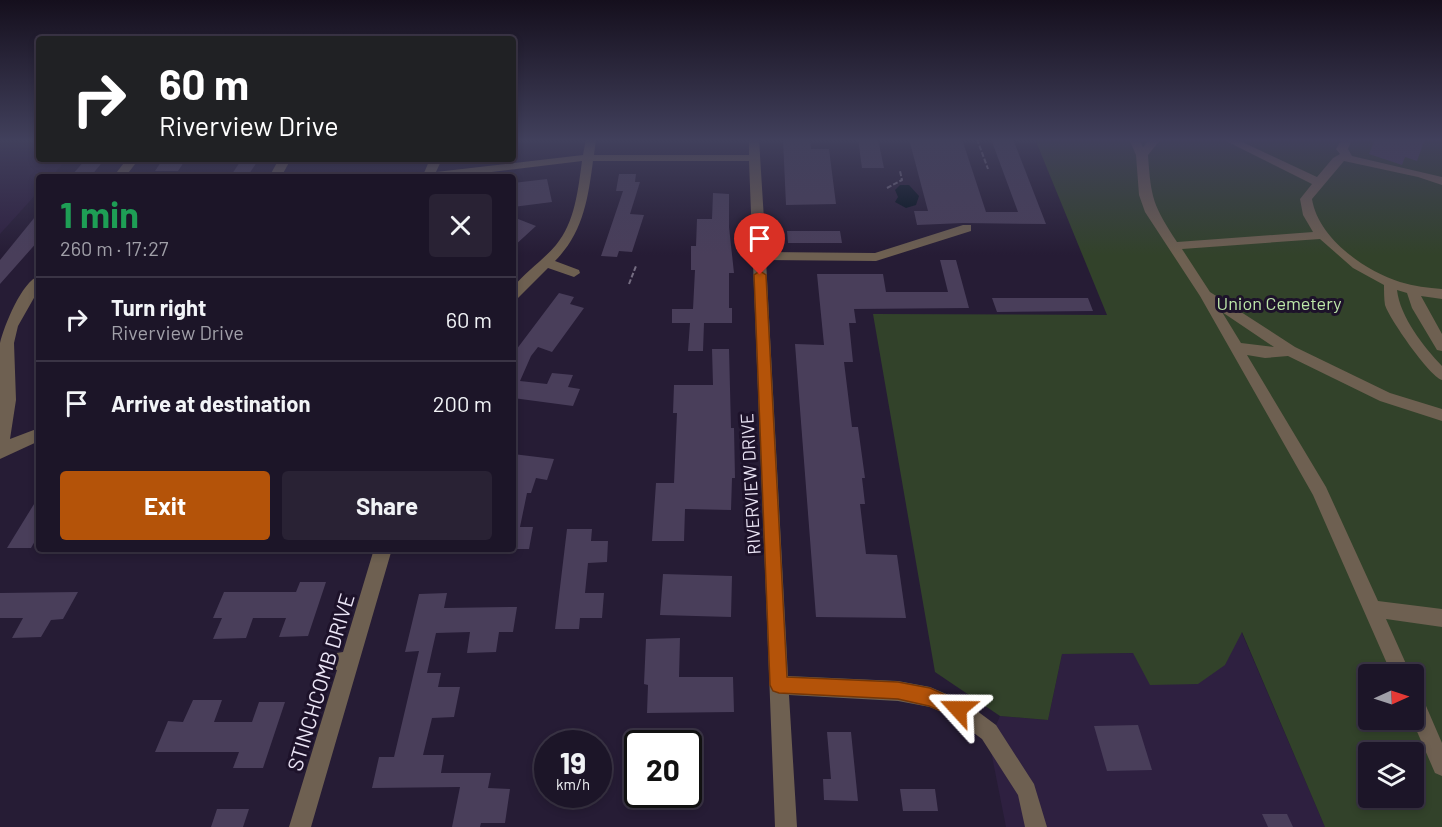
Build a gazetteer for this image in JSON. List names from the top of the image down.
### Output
{
  "streets": {
    "street": ["RIVERVIEW DRIVE", "STINCHCOMB DRIVE"]
  },
  "parks": ["Union Cemetery"],
  "north": "right",
  "page": {
    "turn": ["60 m", "Riverview Drive"],
    "heading": ["1 min", "260 m · 17:27"],
    "list": [
      {
        "name": "Turn right",
        "note": "Riverview Drive",
        "value": "60 m"
      },
      {
        "name": "Arrive at destination",
        "value": "200 m"
      }
    ],
    "buttons": ["Exit", "Share"],
    "speed": "19 km/h",
    "limit": "20"
  }
}
